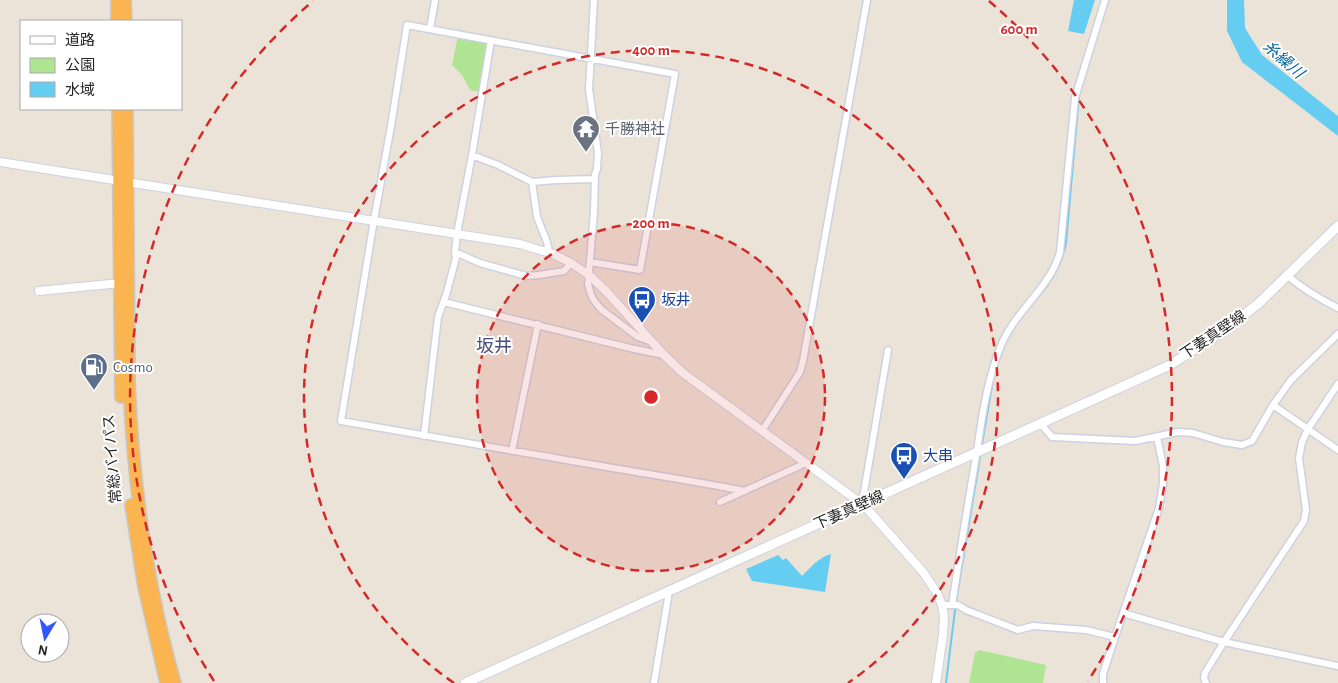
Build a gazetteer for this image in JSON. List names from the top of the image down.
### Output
{
  "streets": {
    "highway": ["常総バイパス"],
    "main road": ["下妻真壁線"]
  },
  "districts": ["坂井"],
  "water": ["糸繰川"],
  "places": {
    "temple": ["千勝神社"],
    "bus stop": ["坂井", "大串"],
    "fuel station": ["Cosmo"]
  },
  "legend": ["道路", "公園", "水域"],
  "north": "bottom",
  "rings": ["600 m", "400 m", "200 m"]
}
